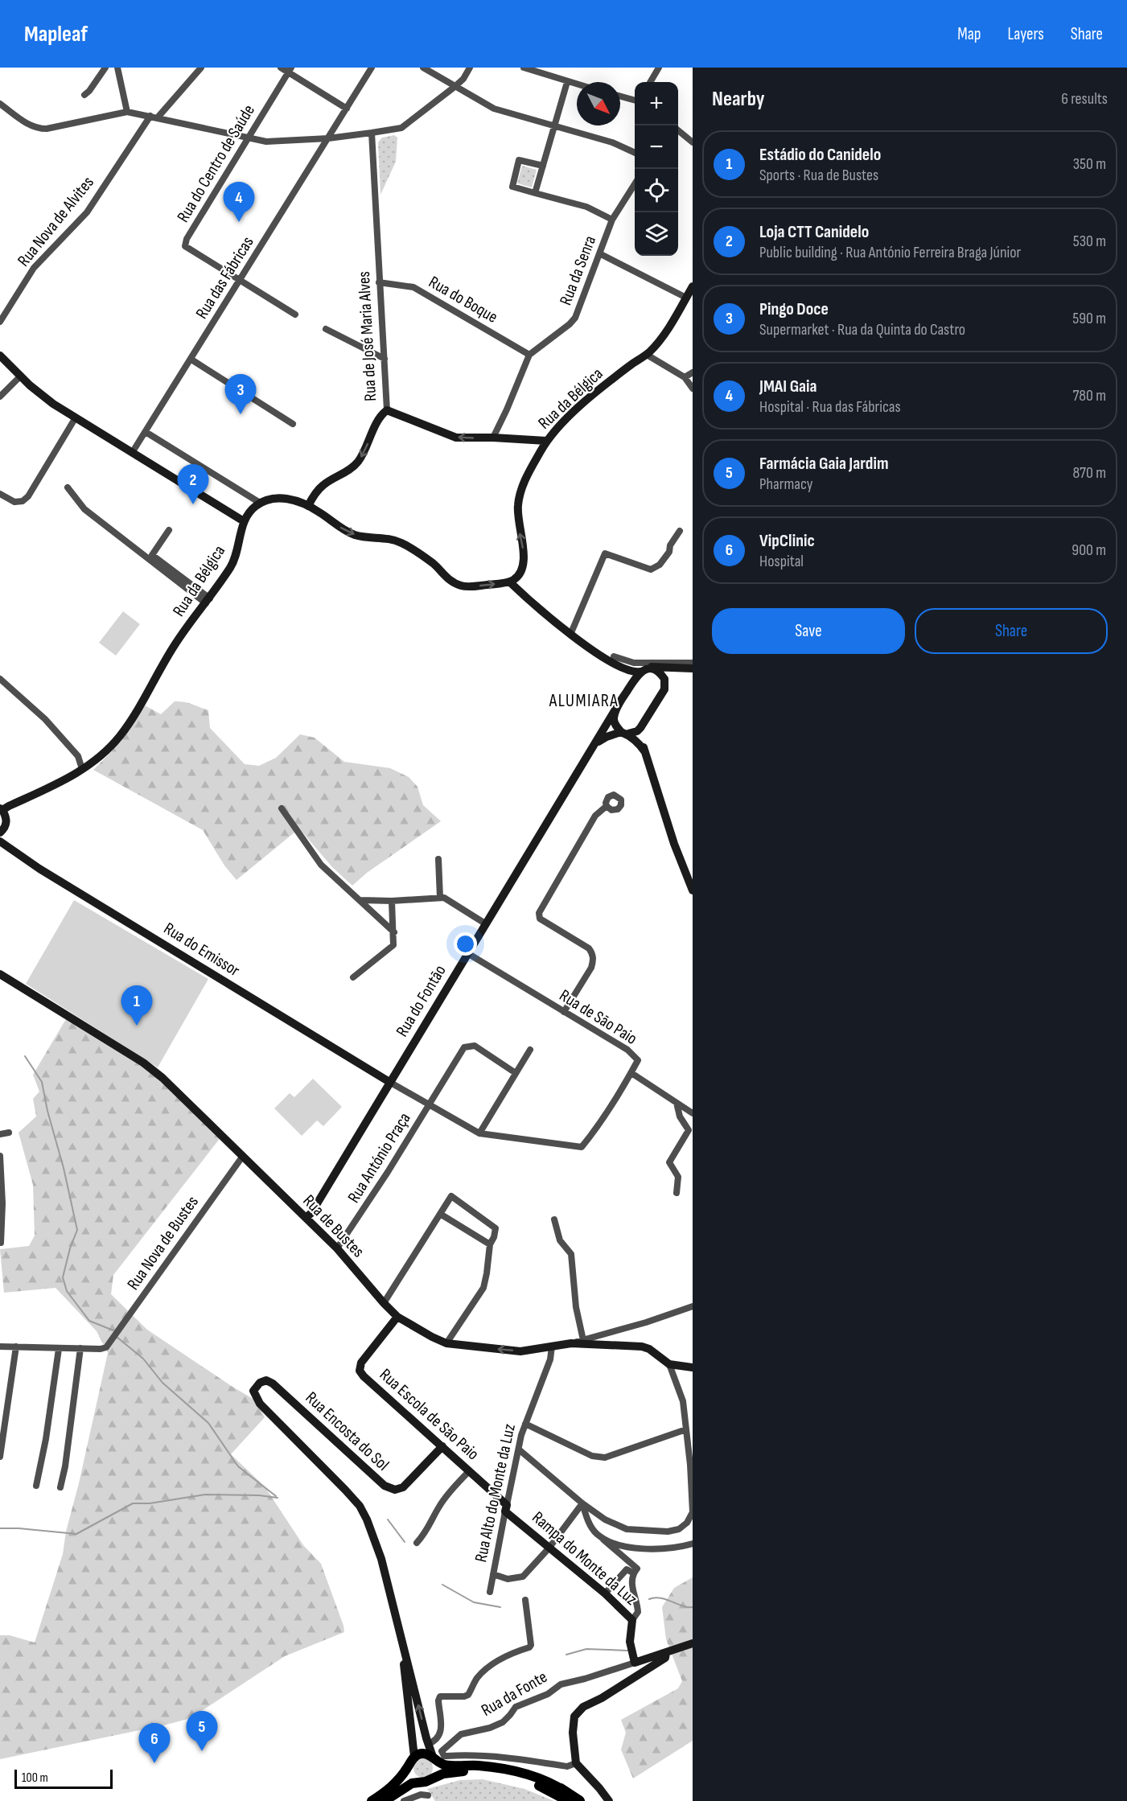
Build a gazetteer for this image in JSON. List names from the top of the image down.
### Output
{
  "streets": {
    "main road": [
      "Rua de José Maria Alves",
      "Rua da Bélgica",
      "Rua do Emissor",
      "Rua do Fontão",
      "Rua de Bustes",
      "Rua Escola de São Paio",
      "Rua Encosta do Sol",
      "Rampa do Monte da Luz",
      "Rua da Fonte"
    ],
    "street": [
      "Rua do Centro de Saúde",
      "Rua Nova de Alvites",
      "Rua da Senra",
      "Rua das Fábricas",
      "Rua do Boque",
      "Rua de São Paio",
      "Rua António Praça",
      "Rua Nova de Bustes",
      "Rua Alto do Monte da Luz"
    ]
  },
  "crossings": [
    ["Rua do Centro de Saúde", "Rua das Fábricas"],
    ["Rua da Senra", "Rua do Boque"],
    ["Rua do Boque", "Rua de José Maria Alves"],
    ["Rua do Emissor", "Rua do Fontão"],
    ["Rua do Fontão", "Rua de São Paio"],
    ["Rua do Fontão", "Rua de Bustes"],
    ["Rua António Praça", "Rua de Bustes"],
    ["Rua de Bustes", "Rua Nova de Bustes"],
    ["Rua de Bustes", "Rua Escola de São Paio"],
    ["Rua de Bustes", "Rua Alto do Monte da Luz"],
    ["Rua Escola de São Paio", "Rua Encosta do Sol"],
    ["Rua Escola de São Paio", "Rua Alto do Monte da Luz"],
    ["Rua Escola de São Paio", "Rampa do Monte da Luz"],
    ["Rua Alto do Monte da Luz", "Rampa do Monte da Luz"],
    ["Rampa do Monte da Luz", "Rua da Fonte"]
  ],
  "districts": ["ALUMIARA"],
  "scale_bar": "100 m",
  "north": "bottom right",
  "page": {
    "header": "Mapleaf",
    "nav": ["Map", "Layers", "Share"],
    "heading": ["Nearby", "6 results"],
    "map_buttons": ["+", "−"],
    "list": [
      {
        "mark": "1",
        "name": "Estádio do Canidelo",
        "note": "Sports · Rua de Bustes",
        "value": "350 m"
      },
      {
        "mark": "2",
        "name": "Loja CTT Canidelo",
        "note": "Public building · Rua António Ferreira Braga Júnior",
        "value": "530 m"
      },
      {
        "mark": "3",
        "name": "Pingo Doce",
        "note": "Supermarket · Rua da Quinta do Castro",
        "value": "590 m"
      },
      {
        "mark": "4",
        "name": "JMAI Gaia",
        "note": "Hospital · Rua das Fábricas",
        "value": "780 m"
      },
      {
        "mark": "5",
        "name": "Farmácia Gaia Jardim",
        "note": "Pharmacy",
        "value": "870 m"
      },
      {
        "mark": "6",
        "name": "VipClinic",
        "note": "Hospital",
        "value": "900 m"
      }
    ],
    "pins": [
      "4",
      "3",
      "2",
      "1",
      "5",
      "6"
    ],
    "buttons": ["Save", "Share"],
    "scale": "100 m"
  }
}
